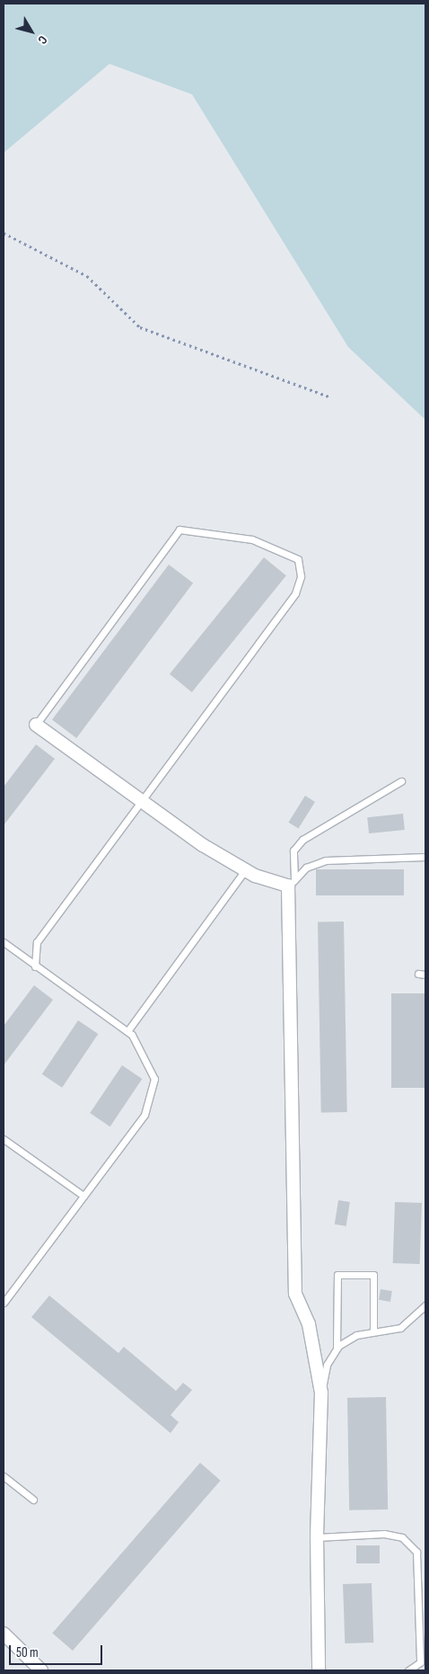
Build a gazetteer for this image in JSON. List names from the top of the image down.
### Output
{
  "scale_bar": "50 m",
  "north": "bottom right"
}
